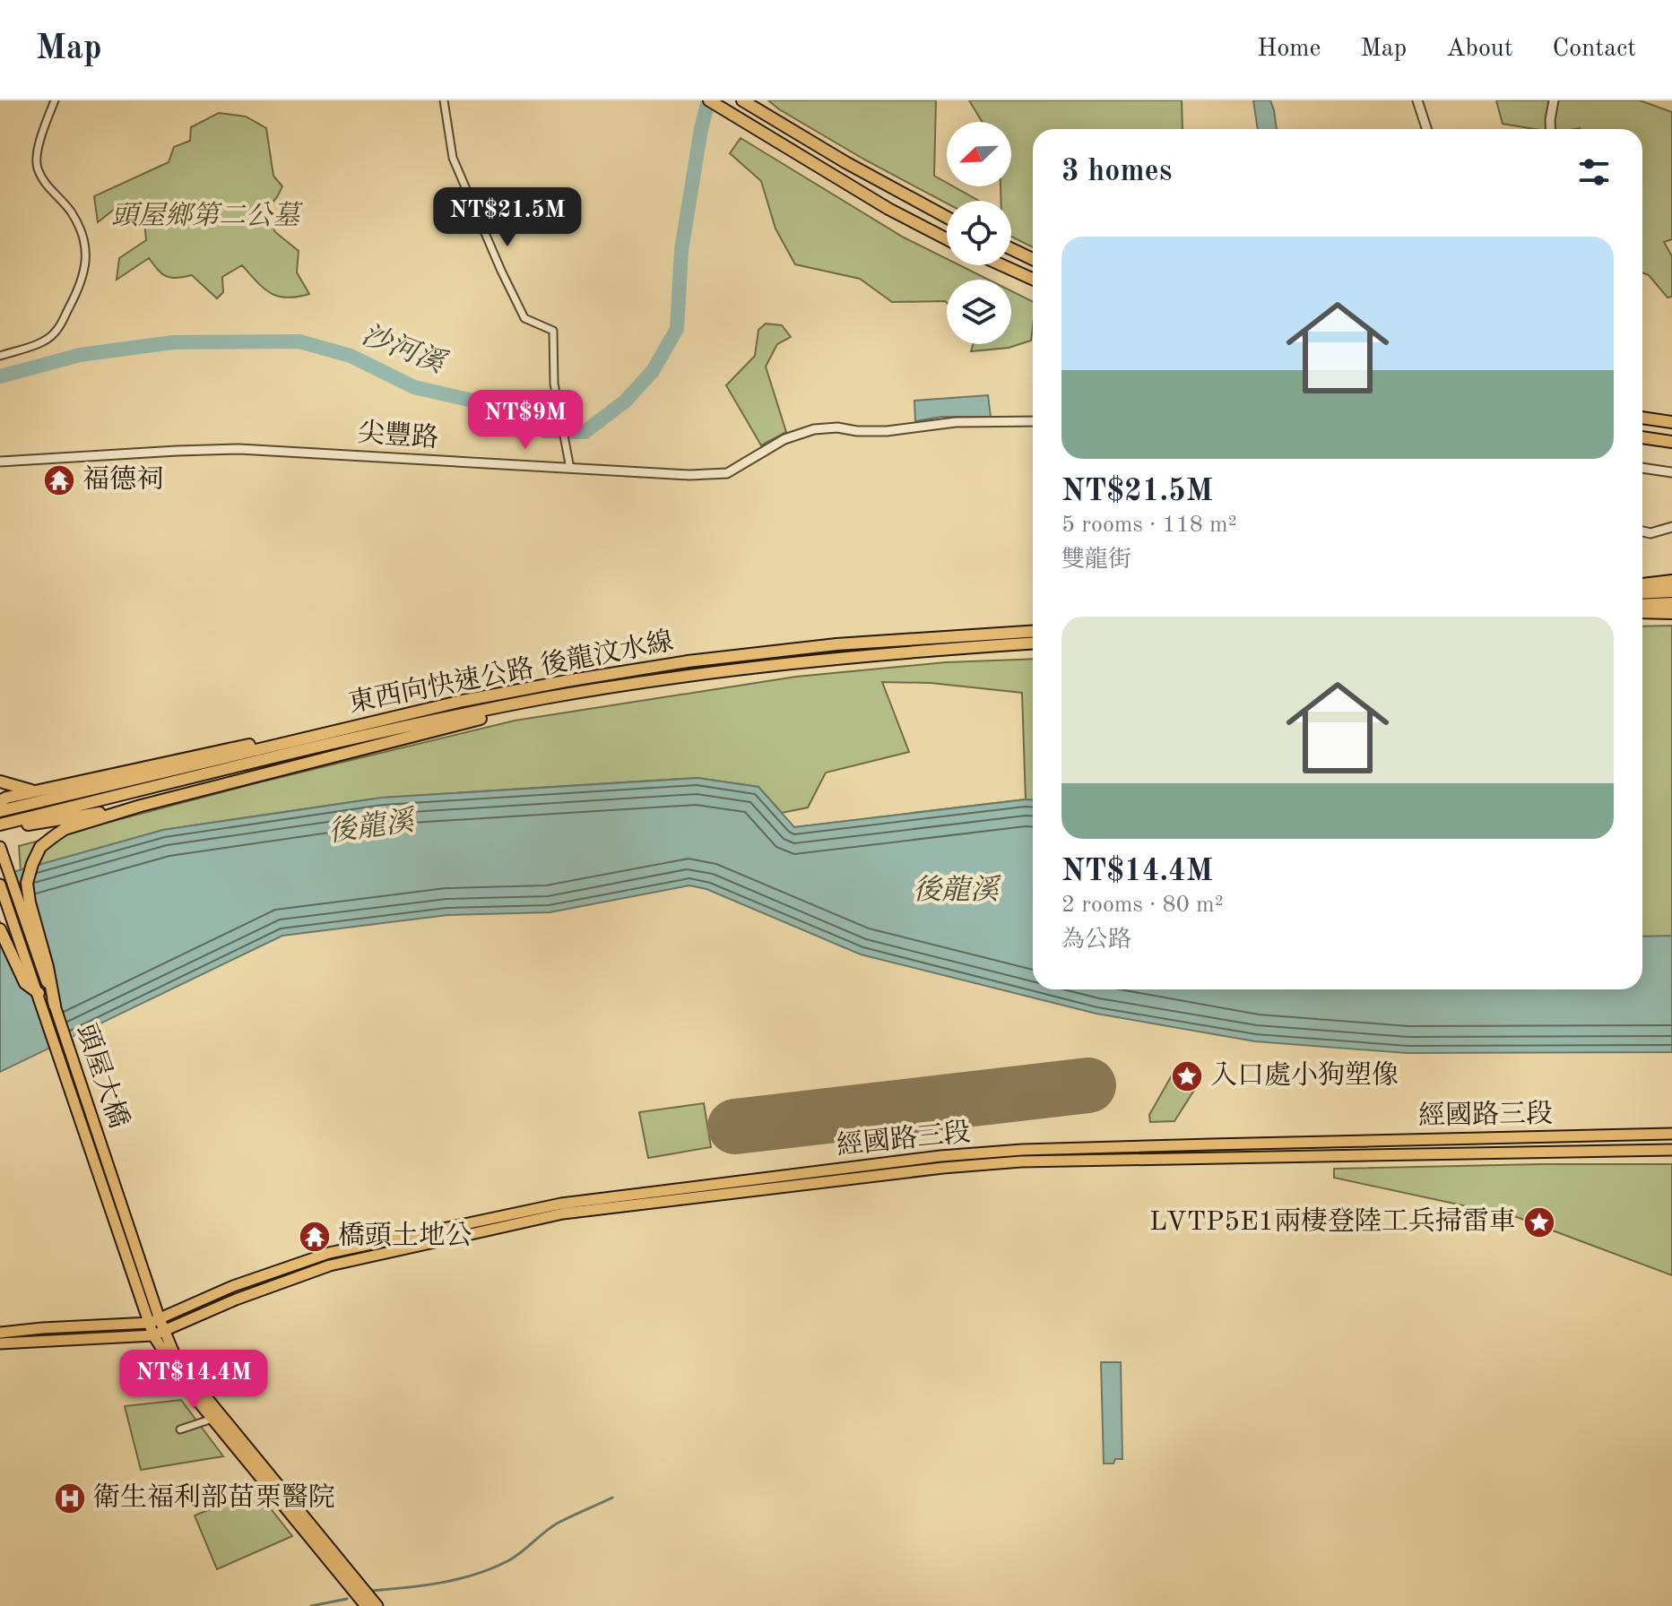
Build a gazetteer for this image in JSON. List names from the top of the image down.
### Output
{
  "streets": {
    "highway": ["東西向快速公路 後龍汶水線"],
    "main road": ["頭屋大橋", "經國路三段"],
    "street": ["尖豐路"]
  },
  "crossings": [
    ["頭屋大橋", "經國路三段"]
  ],
  "water": ["沙河溪", "後龍溪"],
  "parks": ["頭屋鄉第二公墓"],
  "places": {
    "temple": ["福德祠", "橋頭土地公"],
    "place": ["入口處小狗塑像", "LVTP5E1兩棲登陸工兵掃雷車"],
    "hospital": ["衛生福利部苗栗醫院"]
  },
  "north": "bottom left",
  "page": {
    "header": "Map",
    "nav": [
      "Home",
      "Map",
      "About",
      "Contact"
    ],
    "heading": "3 homes",
    "price": ["NT$21.5M", "NT$9M", "NT$14.4M"],
    "list": [
      {
        "name": "NT$21.5M",
        "note": "5 rooms · 118 m² · 雙龍街"
      },
      {
        "name": "NT$14.4M",
        "note": "2 rooms · 80 m² · 為公路"
      }
    ]
  }
}
